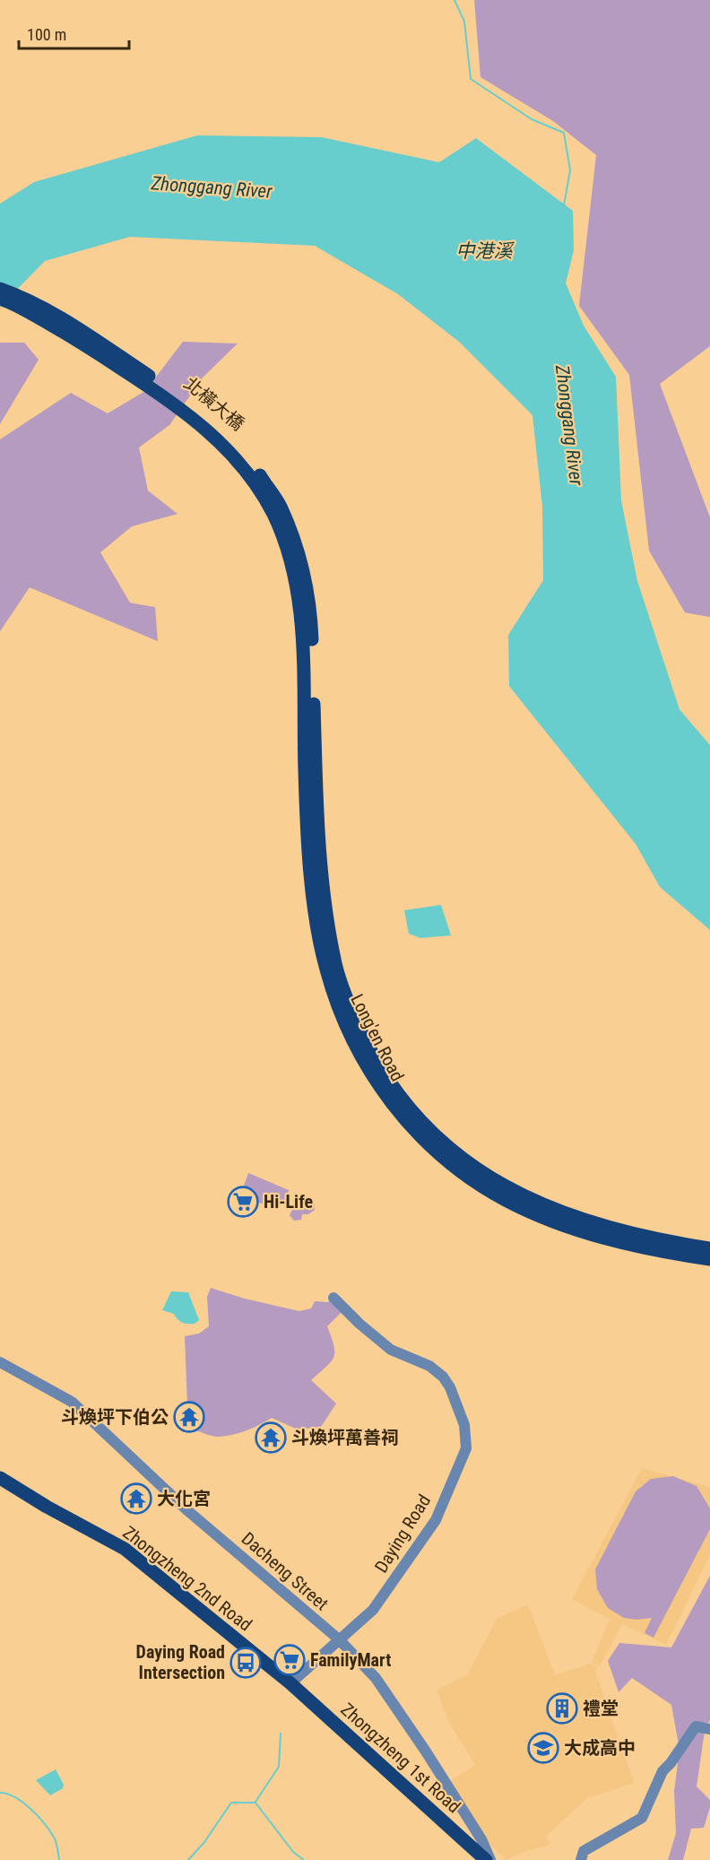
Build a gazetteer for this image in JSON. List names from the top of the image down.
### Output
{
  "streets": {
    "main road": [
      "北橫大橋",
      "Long'en Road",
      "Zhongzheng 2nd Road",
      "Zhongzheng 1st Road"
    ],
    "street": ["Daying Road", "Dacheng Street"]
  },
  "crossings": [
    ["北橫大橋", "Long'en Road"],
    ["Daying Road", "Dacheng Street"],
    ["Daying Road", "Zhongzheng 2nd Road"],
    ["Daying Road", "Zhongzheng 1st Road"],
    ["Zhongzheng 2nd Road", "Zhongzheng 1st Road"]
  ],
  "water": ["Zhonggang River", "中港溪"],
  "places": {
    "supermarket": ["Hi-Life", "FamilyMart"],
    "temple": ["斗煥坪下伯公", "斗煥坪萬善祠", "大化宮"],
    "bus stop": ["Daying Road Intersection"],
    "building": ["禮堂"],
    "school or university": ["大成高中"]
  },
  "scale_bar": "100 m"
}
